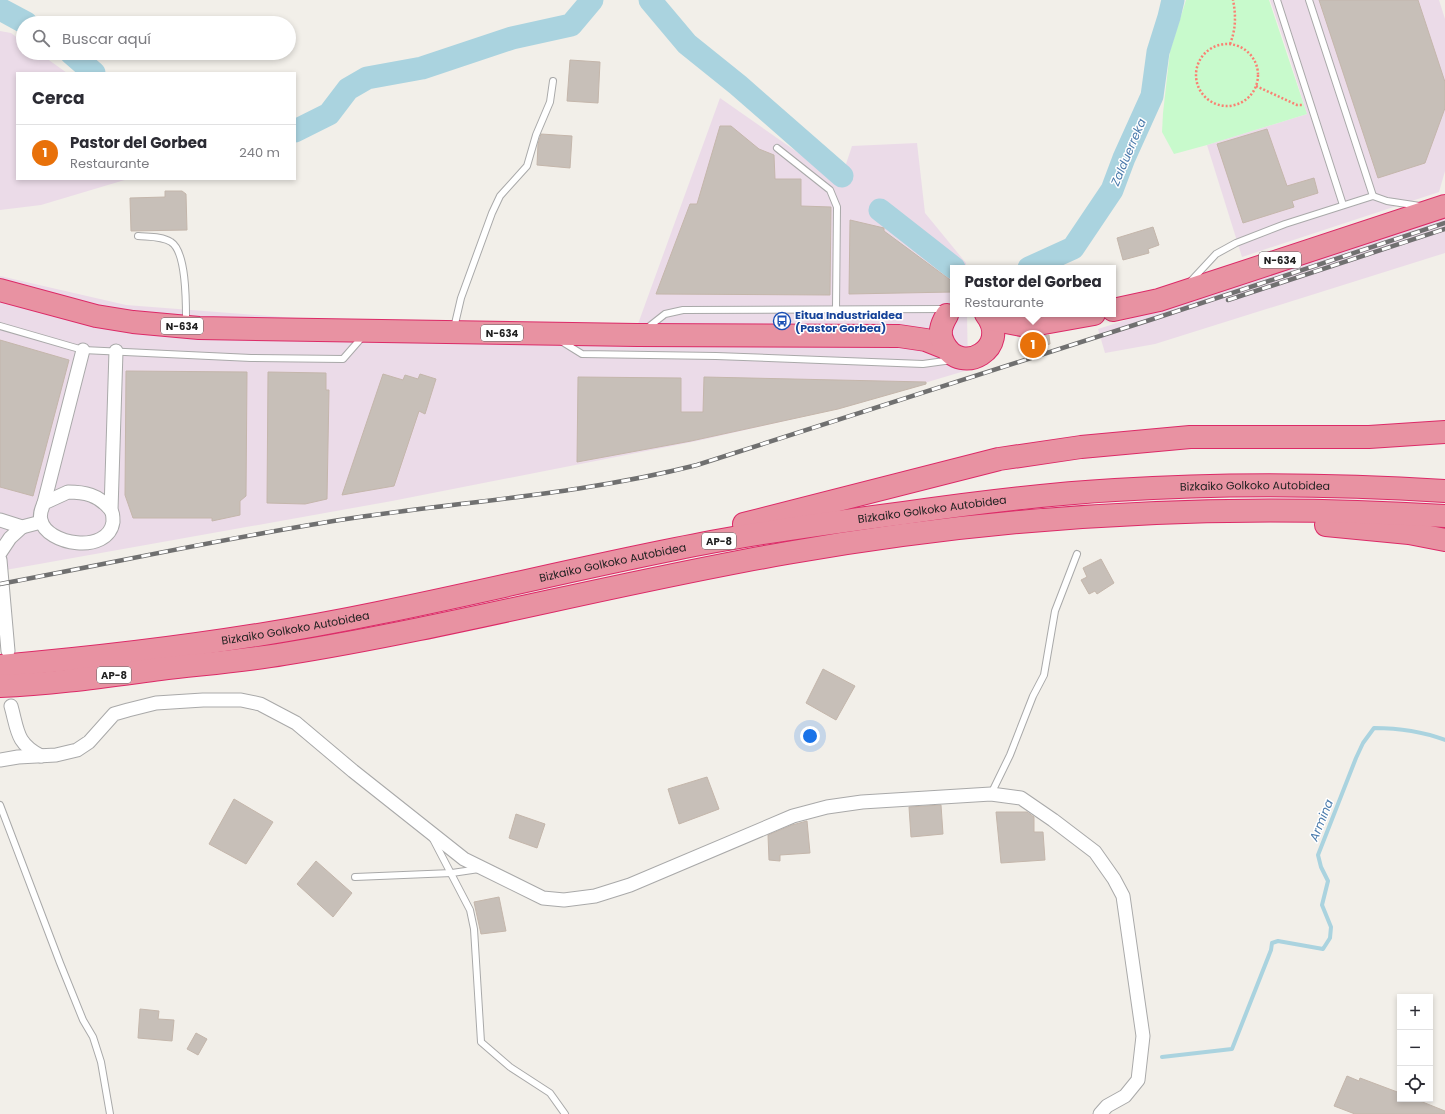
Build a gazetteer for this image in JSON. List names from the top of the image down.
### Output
{
  "streets": {
    "highway": ["N-634", "Bizkaiko Golkoko Autobidea", "AP-8"]
  },
  "water": ["Zalduerreka", "Armina"],
  "places": {
    "bus stop": ["Eitua Industrialdea (Pastor Gorbea)"]
  },
  "page": {
    "search": "Buscar aquí",
    "heading": "Cerca",
    "list": [
      {
        "mark": "1",
        "name": "Pastor del Gorbea",
        "note": "Restaurante",
        "value": "240 m"
      }
    ],
    "popup": ["Pastor del Gorbea", "Restaurante"],
    "pins": "1",
    "map_buttons": ["+", "−"]
  }
}
